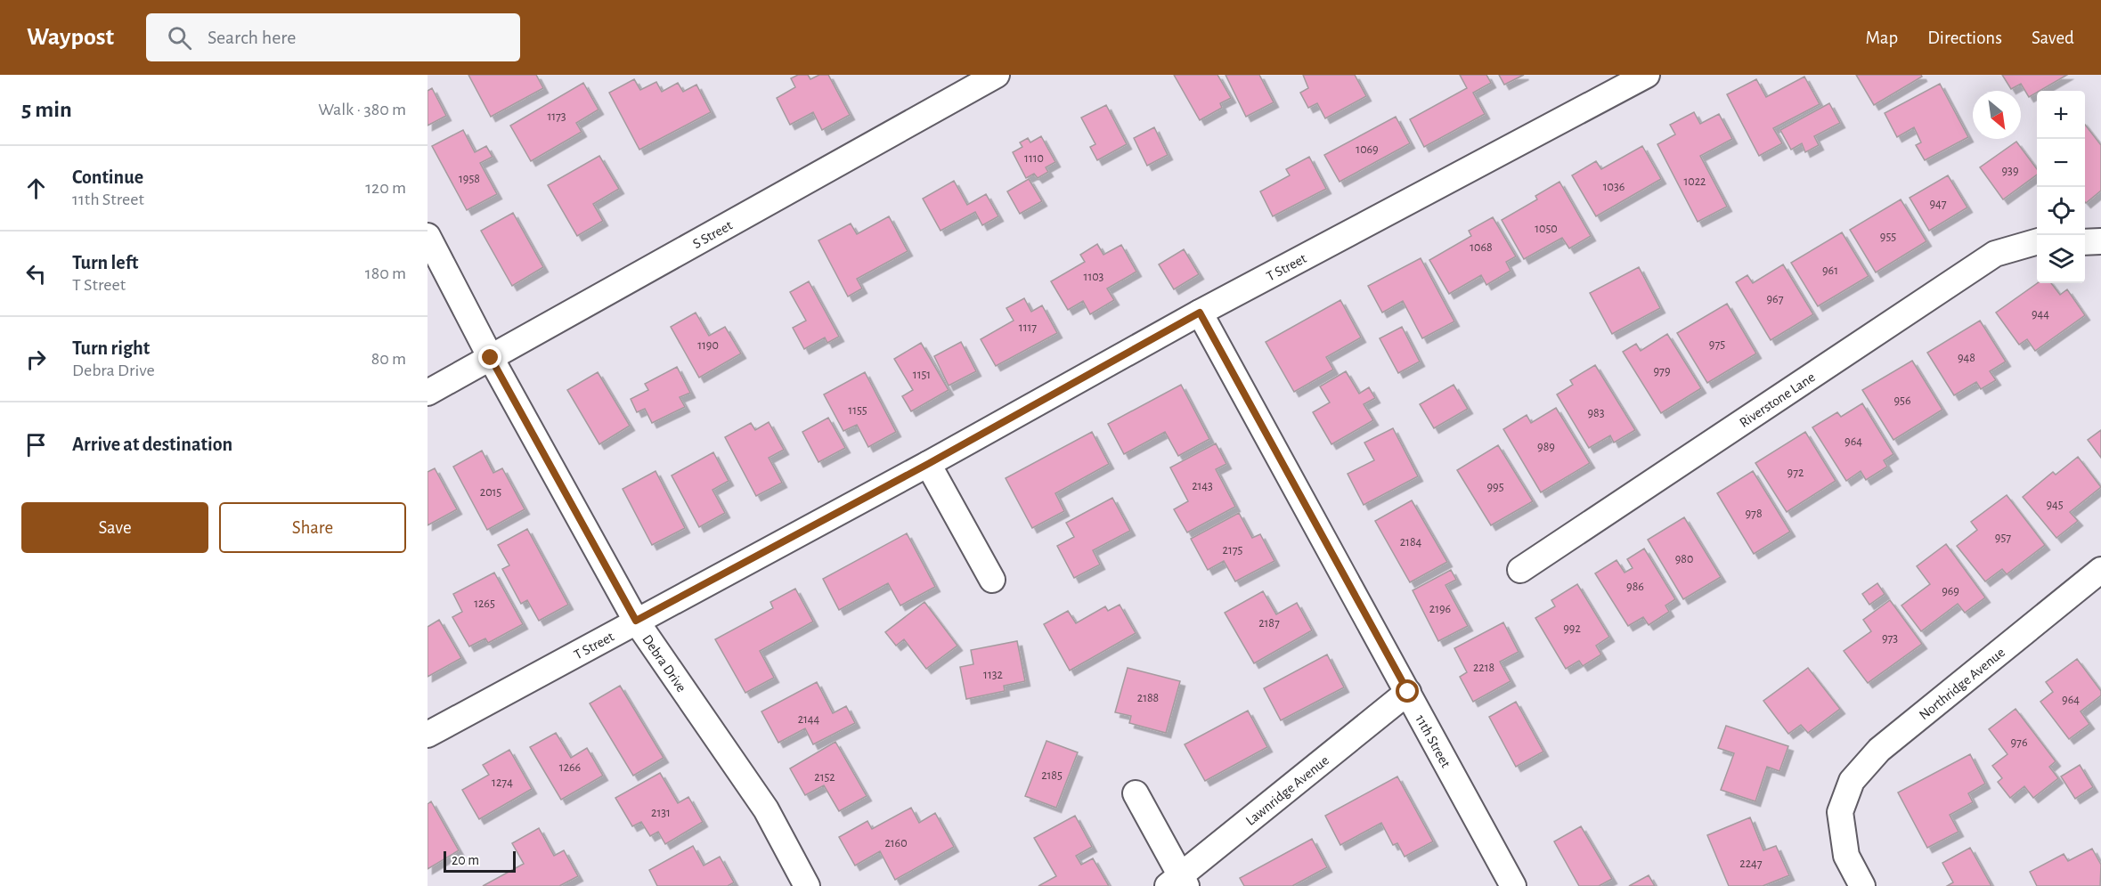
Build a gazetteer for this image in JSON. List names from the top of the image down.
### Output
{
  "streets": {
    "street": [
      "S Street",
      "T Street",
      "Riverstone Lane",
      "Debra Drive",
      "Northridge Avenue",
      "11th Street",
      "Lawnridge Avenue"
    ]
  },
  "crossings": [
    ["S Street", "Debra Drive"],
    ["T Street", "Debra Drive"],
    ["T Street", "11th Street"],
    ["11th Street", "Lawnridge Avenue"]
  ],
  "house_numbers": [
    "1173",
    "1069",
    "1110",
    "939",
    "1958",
    "1022",
    "1036",
    "947",
    "1050",
    "955",
    "1068",
    "961",
    "1103",
    "967",
    "944",
    "1117",
    "975",
    "1190",
    "948",
    "979",
    "1151",
    "956",
    "1155",
    "983",
    "964",
    "989",
    "972",
    "2143",
    "995",
    "2015",
    "945",
    "978",
    "957",
    "2184",
    "2175",
    "980",
    "986",
    "969",
    "1265",
    "2196",
    "2187",
    "992",
    "973",
    "2218",
    "1132",
    "2188",
    "964",
    "2144",
    "976",
    "1266",
    "2185",
    "2152",
    "1274",
    "2131",
    "2160",
    "2247"
  ],
  "scale_bar": "20 m",
  "north": "bottom right",
  "page": {
    "header": "Waypost",
    "search": "Search here",
    "nav": ["Map", "Directions", "Saved"],
    "heading": ["5 min", "Walk · 380 m"],
    "map_buttons": ["+", "−"],
    "list": [
      ["Continue", "11th Street", "120 m"],
      ["Turn left", "T Street", "180 m"],
      ["Turn right", "Debra Drive", "80 m"],
      "Arrive at destination"
    ],
    "buttons": ["Save", "Share"],
    "scale": "20 m"
  }
}
